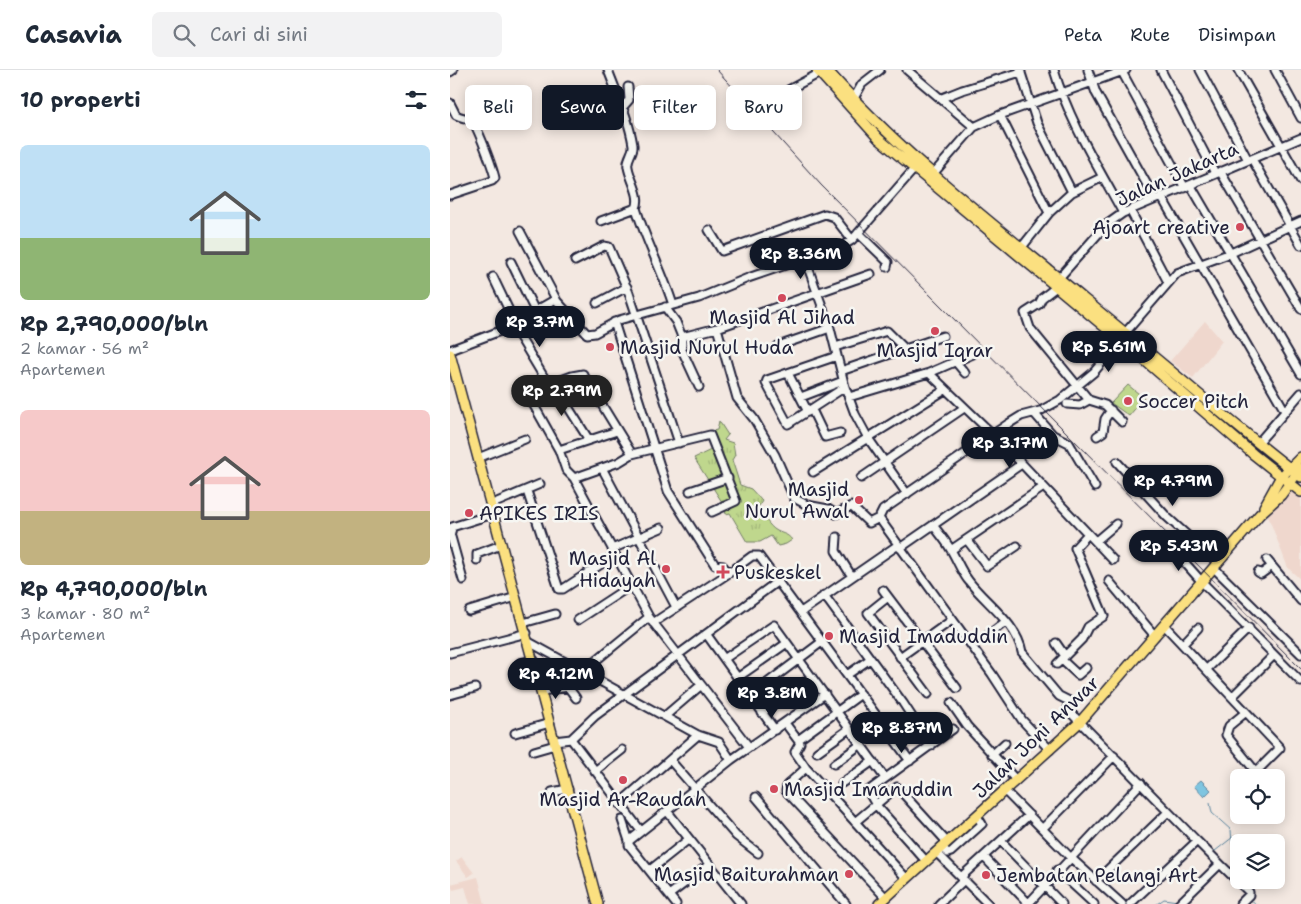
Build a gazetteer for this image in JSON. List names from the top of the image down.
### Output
{
  "streets": {
    "main road": ["Jalan Joni Anwar"],
    "street": ["Jalan Jakarta"]
  },
  "places": {
    "other": [
      "Ajoart creative",
      "Masjid Al Jihad",
      "Masjid Iqrar",
      "Masjid Nurul Huda",
      "Soccer Pitch",
      "Masjid Nurul Awal",
      "APIKES IRIS",
      "Masjid Al Hidayah",
      "Masjid Imaduddin",
      "Masjid Ar-Raudah",
      "Masjid Imanuddin",
      "Masjid Baiturahman",
      "Jembatan Pelangi Art"
    ],
    "health": ["Puskeskel"]
  },
  "page": {
    "header": "Casavia",
    "search": "Cari di sini",
    "nav": ["Peta", "Rute", "Disimpan"],
    "heading": "10 properti",
    "chip": [
      "Beli",
      "Sewa",
      "Filter",
      "Baru"
    ],
    "list": [
      {
        "name": "Rp 2,790,000/bln",
        "note": "2 kamar · 56 m² · Apartemen"
      },
      {
        "name": "Rp 4,790,000/bln",
        "note": "3 kamar · 80 m² · Apartemen"
      }
    ],
    "price": [
      "Rp 8.36M",
      "Rp 3.7M",
      "Rp 5.61M",
      "Rp 2.79M",
      "Rp 3.17M",
      "Rp 4.79M",
      "Rp 5.43M",
      "Rp 4.12M",
      "Rp 3.8M",
      "Rp 8.87M"
    ]
  }
}
